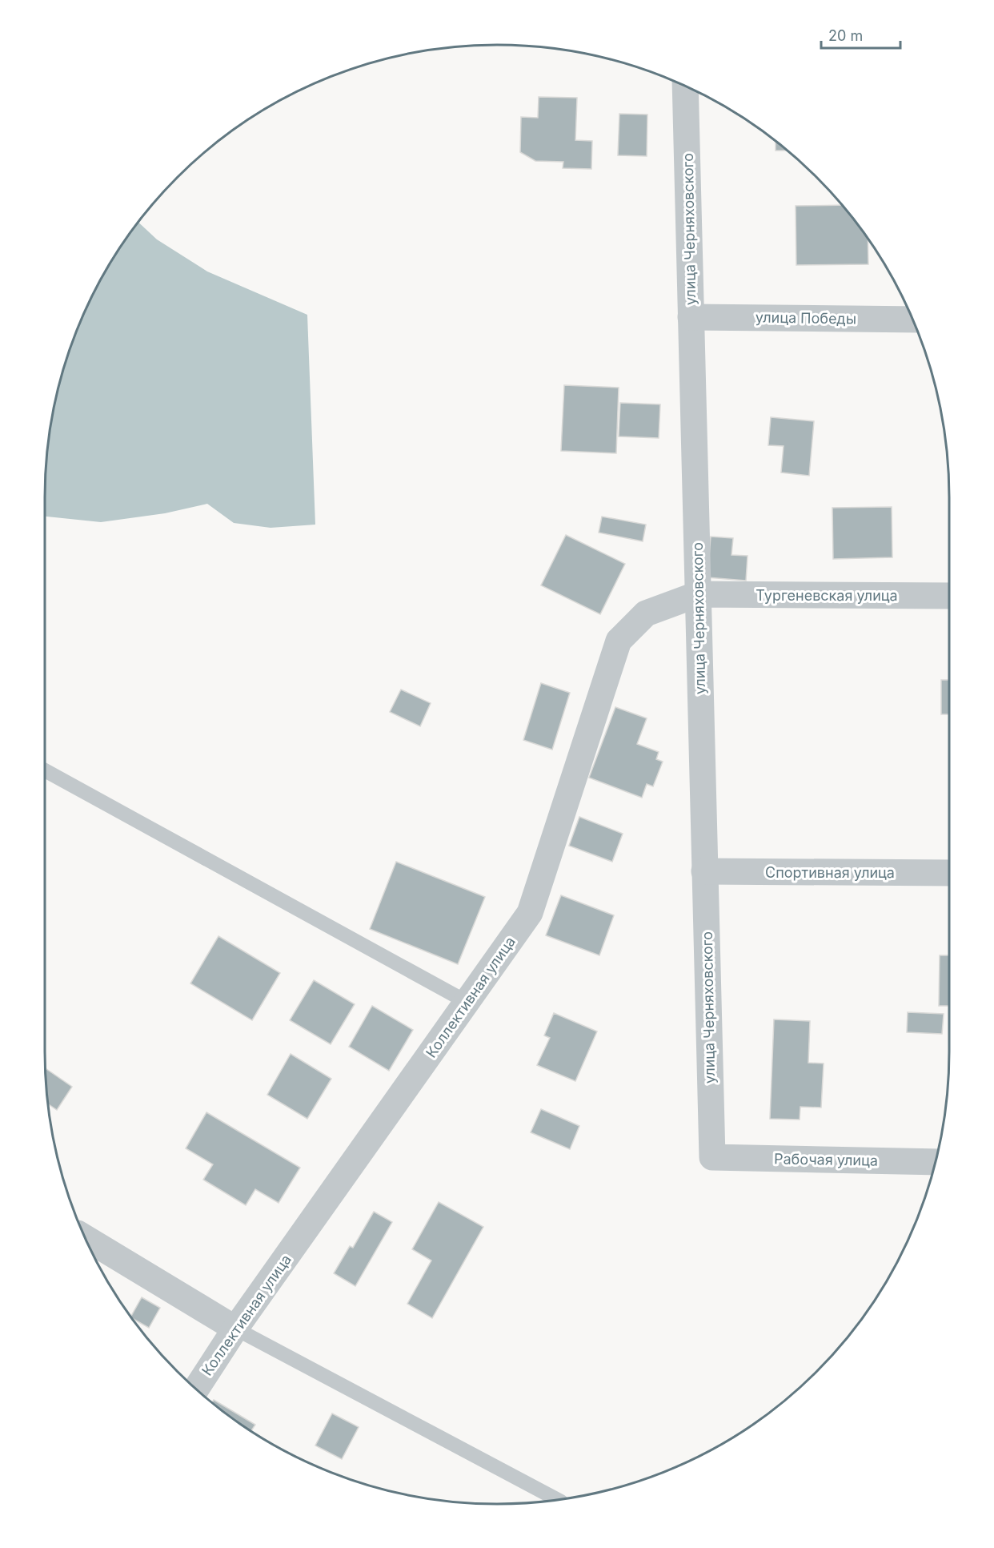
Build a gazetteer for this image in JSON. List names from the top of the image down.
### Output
{
  "streets": {
    "street": [
      "улица Черняховского",
      "улица Победы",
      "Тургеневская улица",
      "Спортивная улица",
      "Коллективная улица",
      "Рабочая улица"
    ]
  },
  "crossings": [
    ["улица Черняховского", "улица Победы"],
    ["улица Черняховского", "Тургеневская улица"],
    ["улица Черняховского", "Спортивная улица"],
    ["улица Черняховского", "Коллективная улица"],
    ["улица Черняховского", "Рабочая улица"],
    ["Тургеневская улица", "Коллективная улица"]
  ],
  "scale_bar": "20 m"
}
